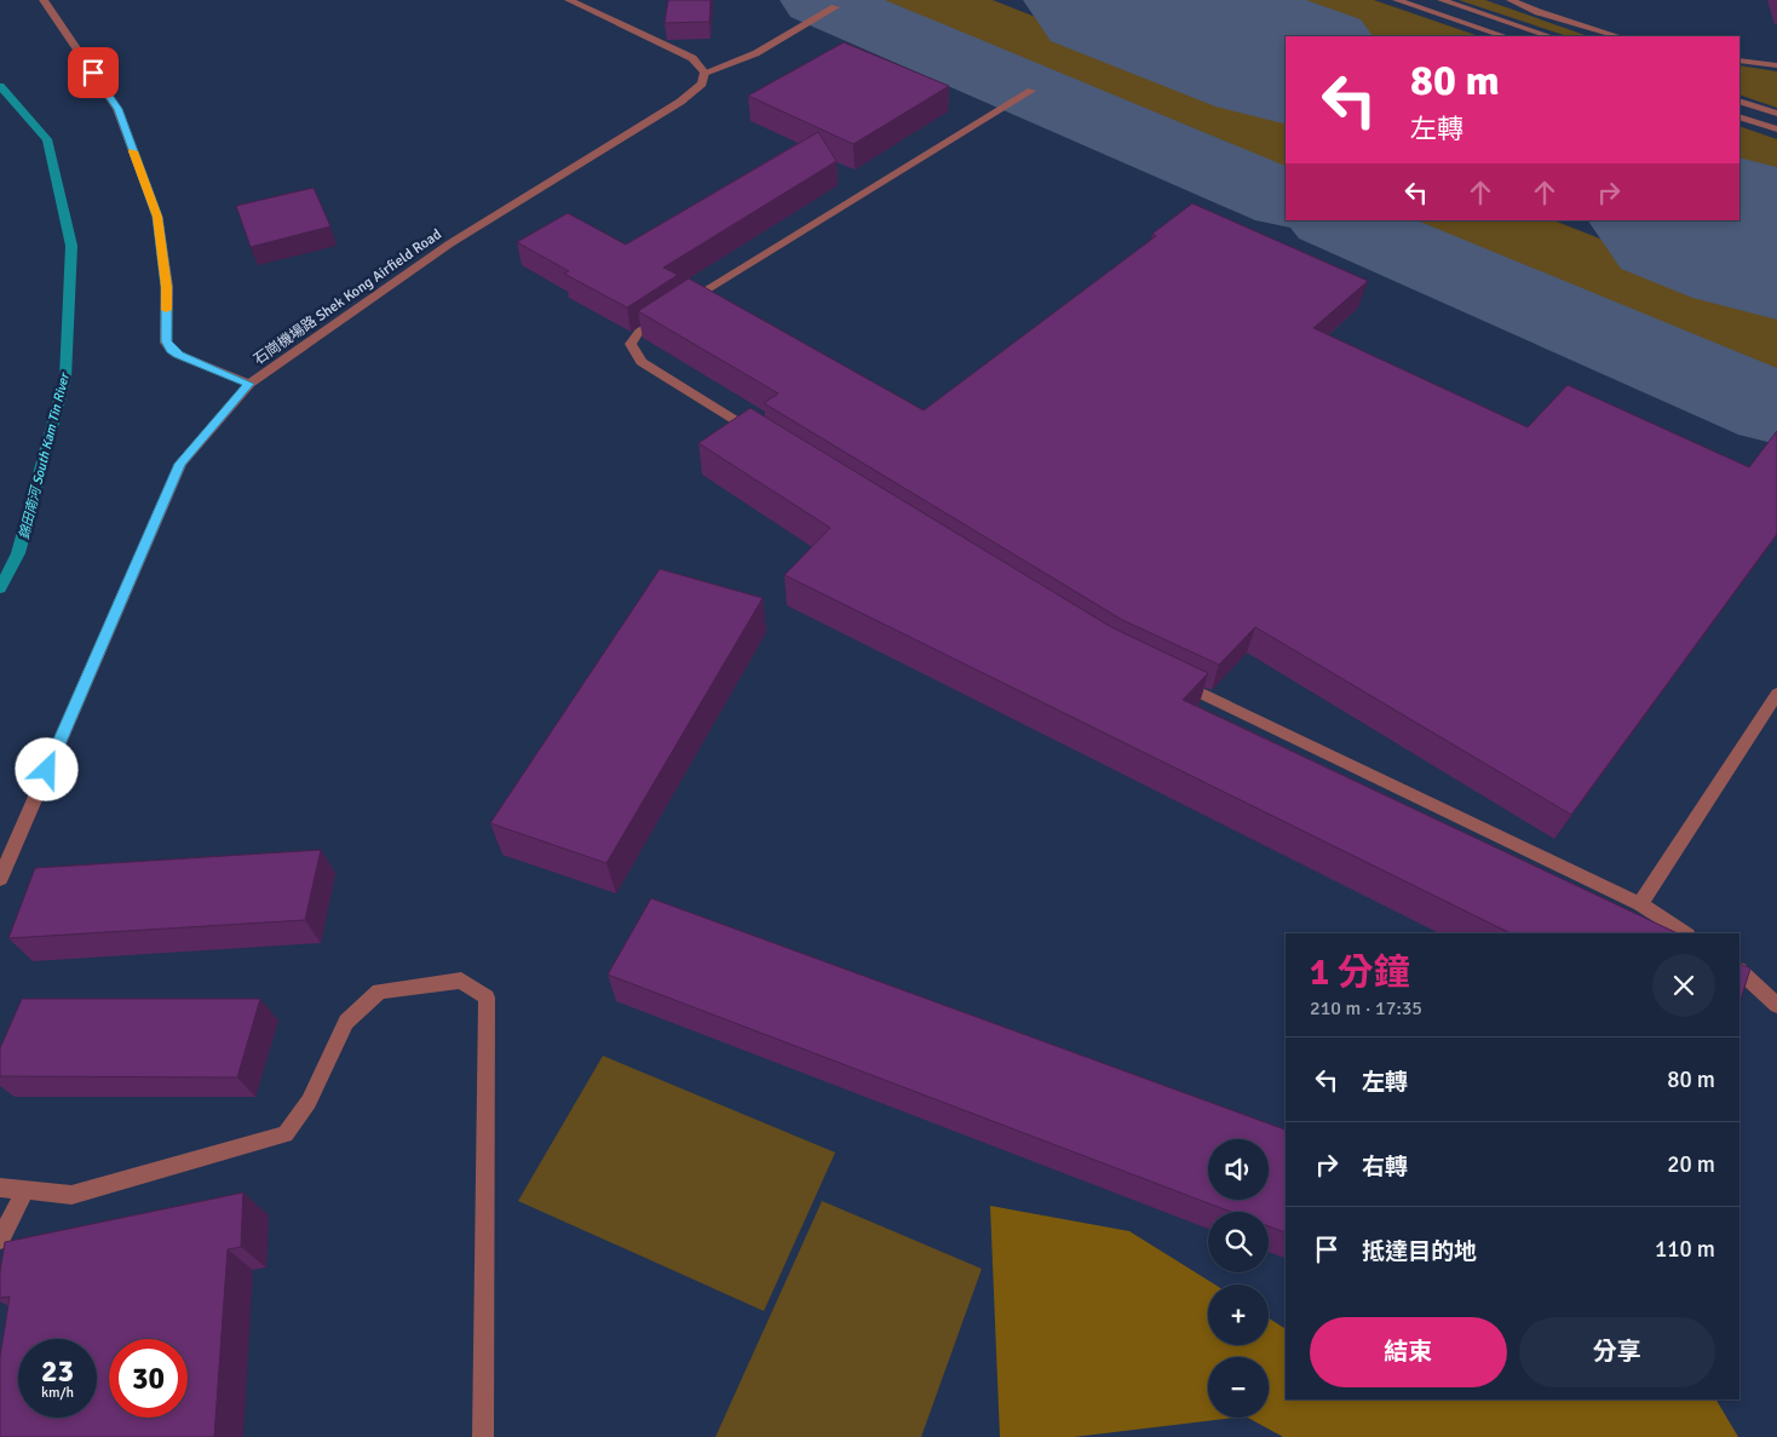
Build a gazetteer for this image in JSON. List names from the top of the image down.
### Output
{
  "streets": {
    "street": ["石崗機場路 Shek Kong Airfield Road"]
  },
  "water": ["錦田南河 South Kam Tin River"],
  "page": {
    "turn": ["80 m", "左轉"],
    "heading": ["1 分鐘", "210 m · 17:35"],
    "list": [
      {
        "name": "左轉",
        "value": "80 m"
      },
      {
        "name": "右轉",
        "value": "20 m"
      },
      {
        "name": "抵達目的地",
        "value": "110 m"
      }
    ],
    "map_buttons": ["+", "−"],
    "buttons": ["結束", "分享"],
    "speed": "23 km/h",
    "limit": "30"
  }
}
